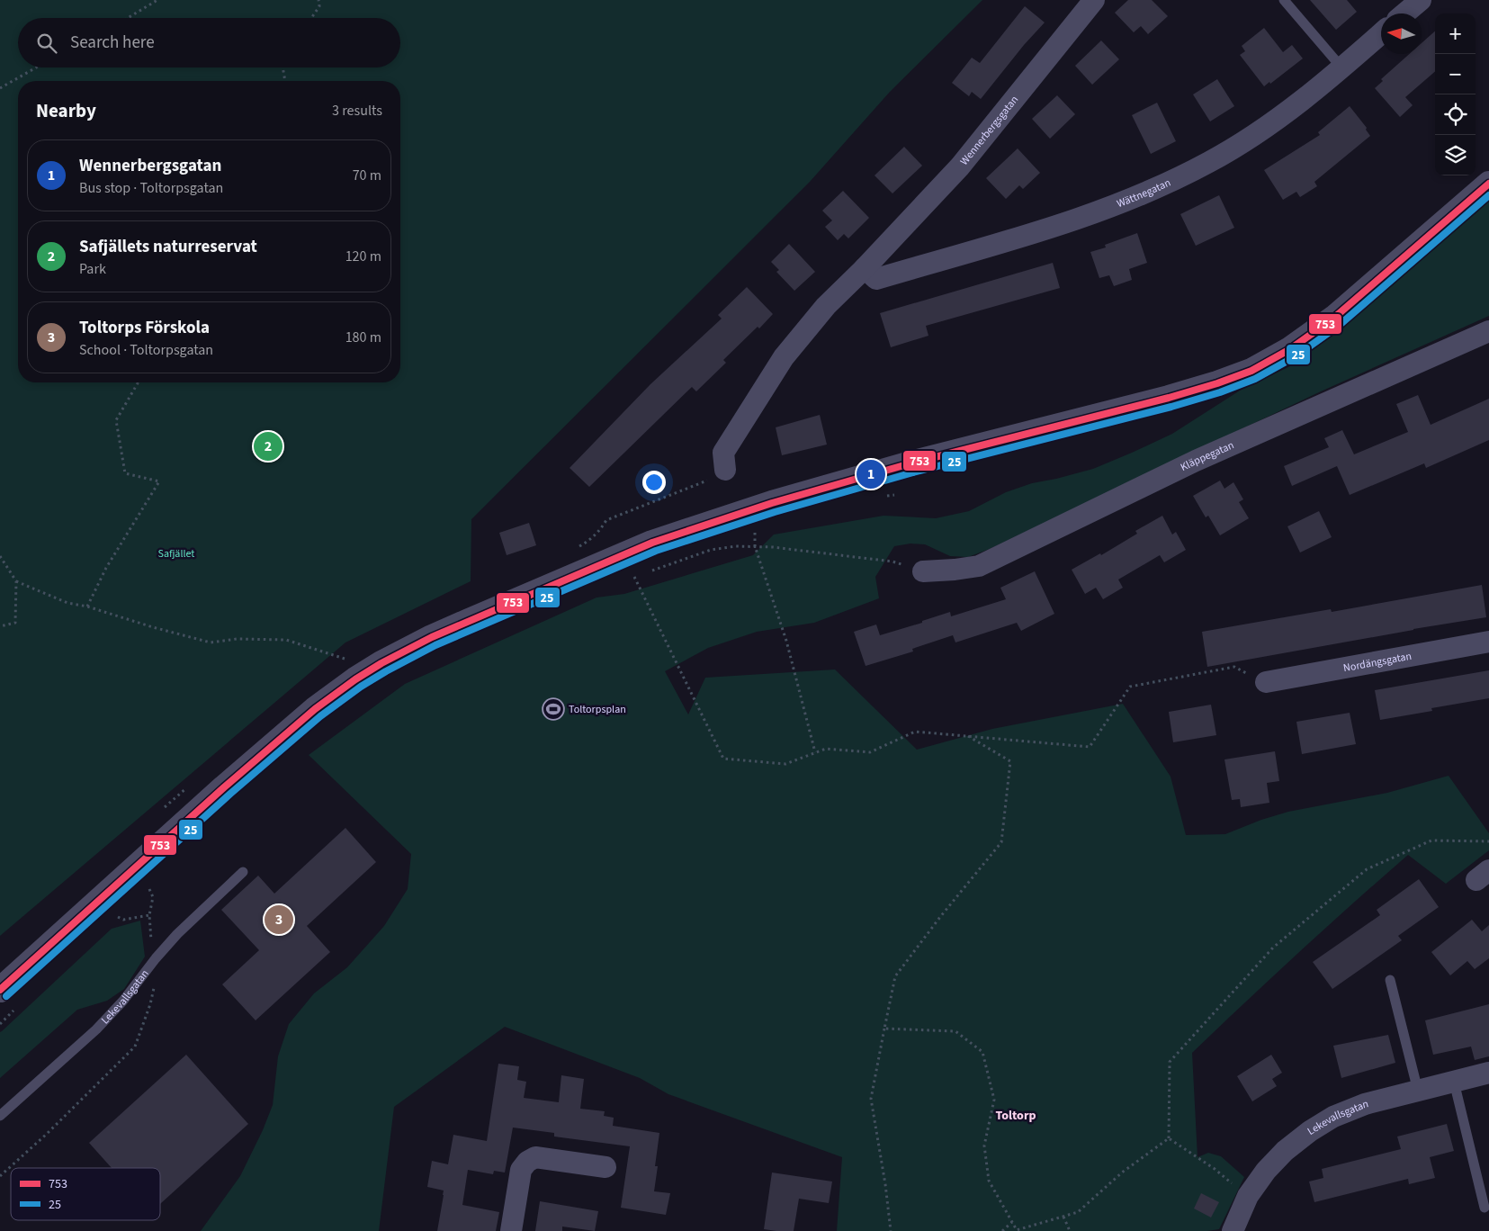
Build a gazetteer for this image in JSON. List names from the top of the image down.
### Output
{
  "streets": {
    "street": [
      "Wennerbergsgatan",
      "Wättnegatan",
      "Kläppegatan",
      "Nordängsgatan",
      "Lekevallsgatan"
    ]
  },
  "crossings": [
    ["Wennerbergsgatan", "Wättnegatan"]
  ],
  "districts": ["Toltorp"],
  "parks": ["Safjället"],
  "places": {
    "sports": ["Toltorpsplan"]
  },
  "lines": ["transit line 753", "transit line 25"],
  "legend": ["753", "25"],
  "north": "left",
  "page": {
    "map_buttons": ["+", "−"],
    "search": "Search here",
    "heading": ["Nearby", "3 results"],
    "list": [
      {
        "mark": "1",
        "name": "Wennerbergsgatan",
        "note": "Bus stop · Toltorpsgatan",
        "value": "70 m"
      },
      {
        "mark": "2",
        "name": "Safjällets naturreservat",
        "note": "Park",
        "value": "120 m"
      },
      {
        "mark": "3",
        "name": "Toltorps Förskola",
        "note": "School · Toltorpsgatan",
        "value": "180 m"
      }
    ],
    "pins": ["2", "1", "3"]
  }
}
